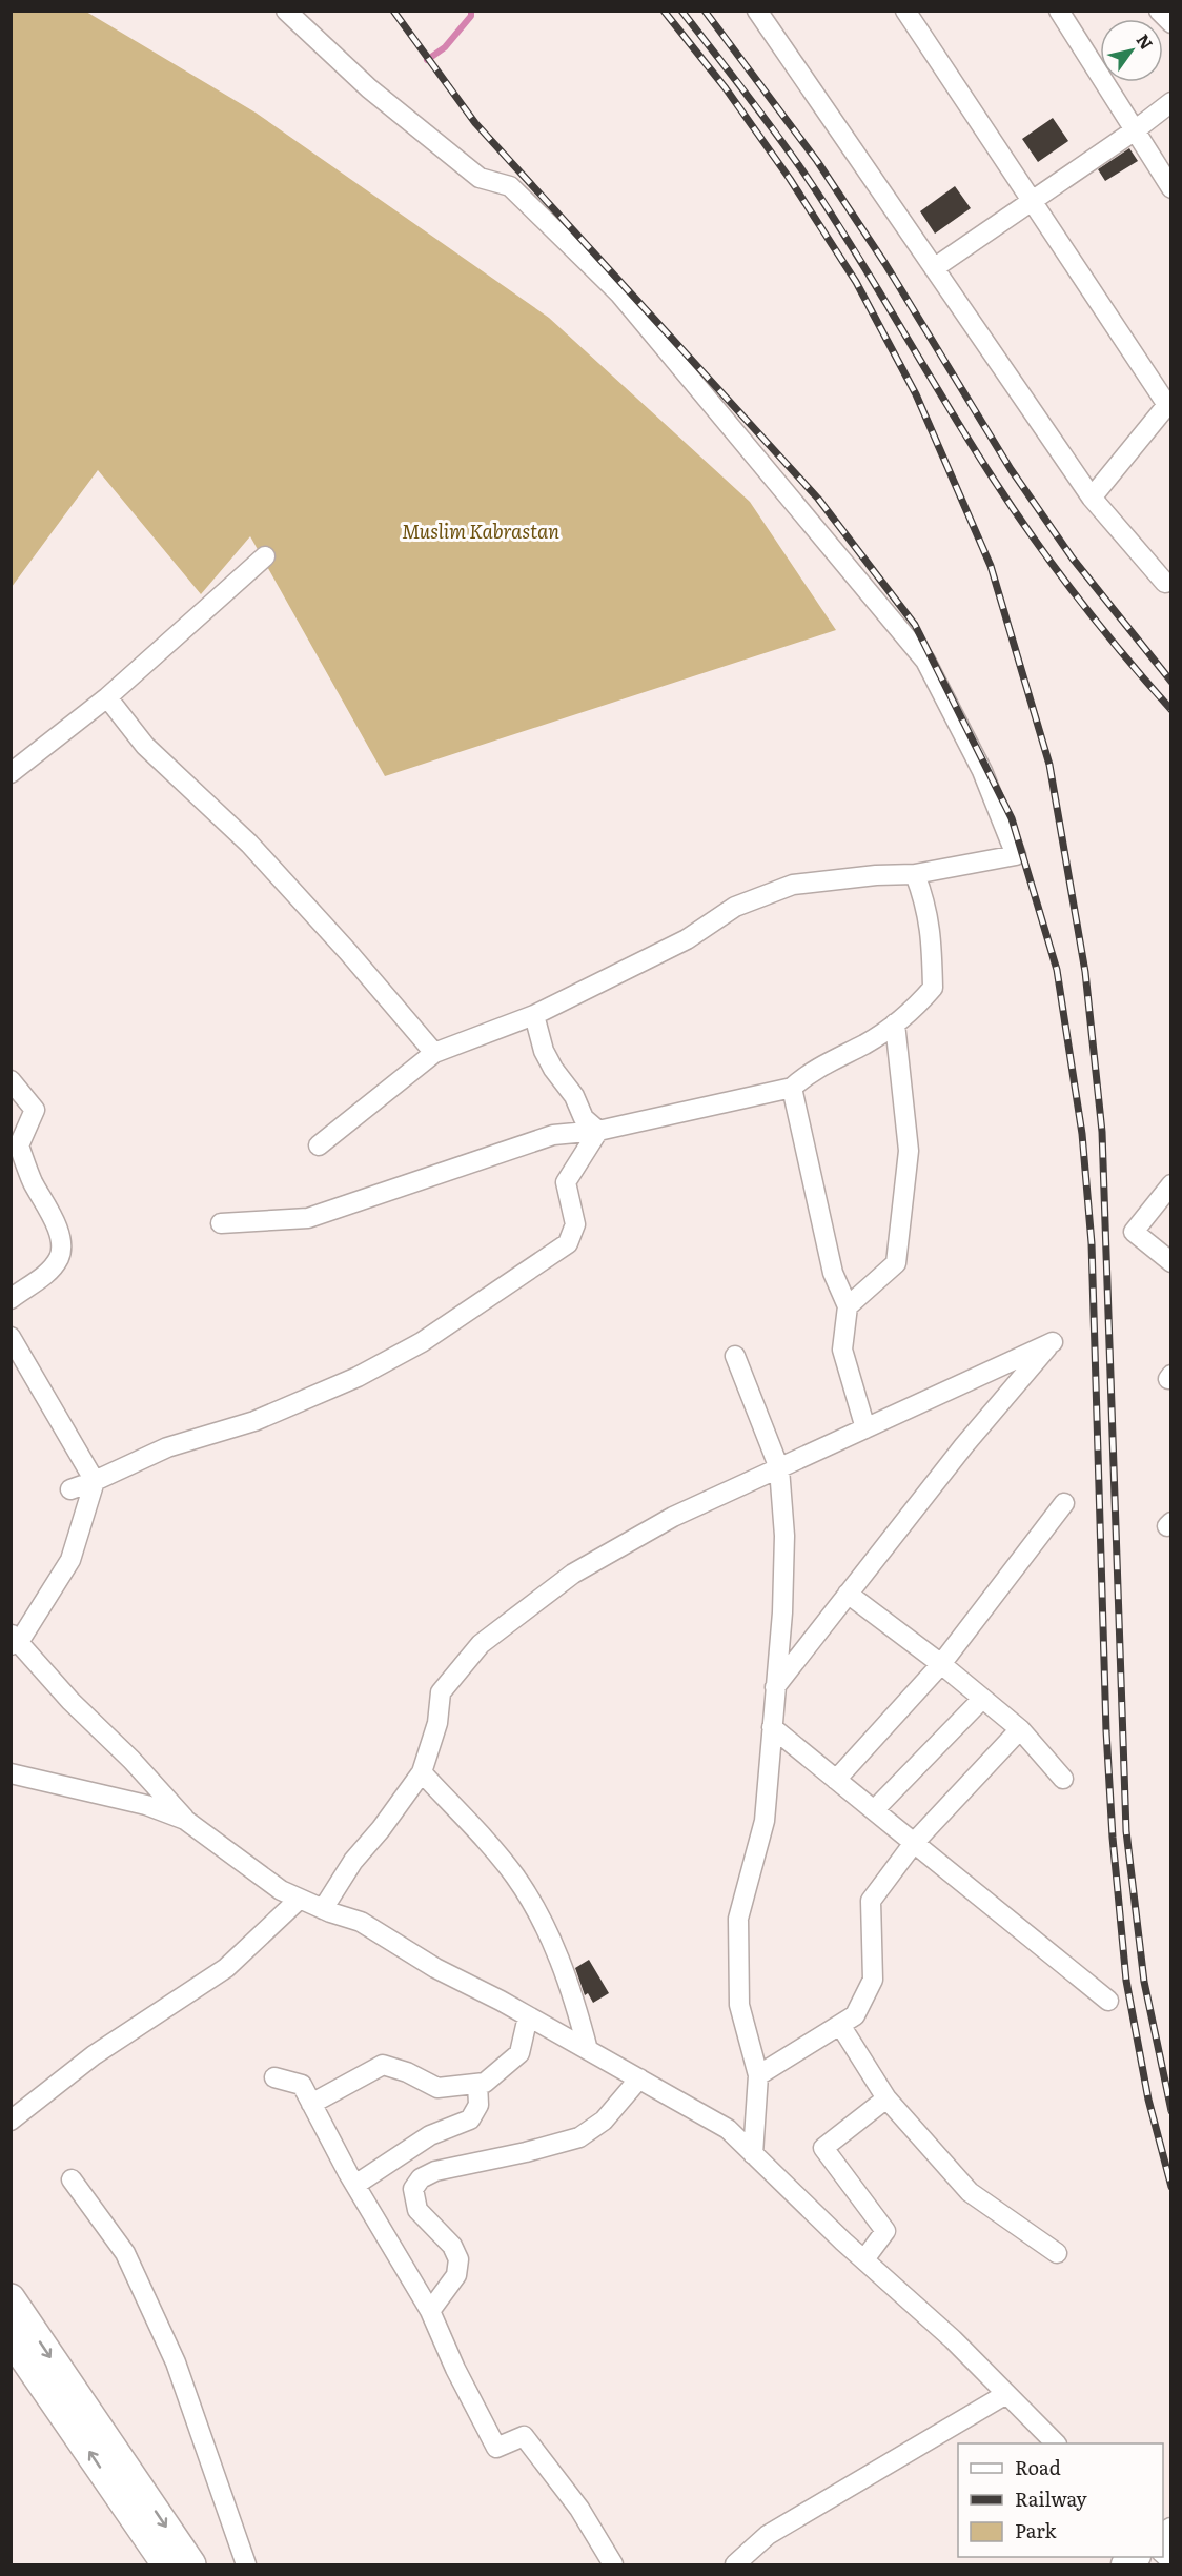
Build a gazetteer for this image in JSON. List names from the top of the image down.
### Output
{
  "parks": ["Muslim Kabrastan"],
  "legend": ["Road", "Railway", "Park"],
  "north": "top right"
}
